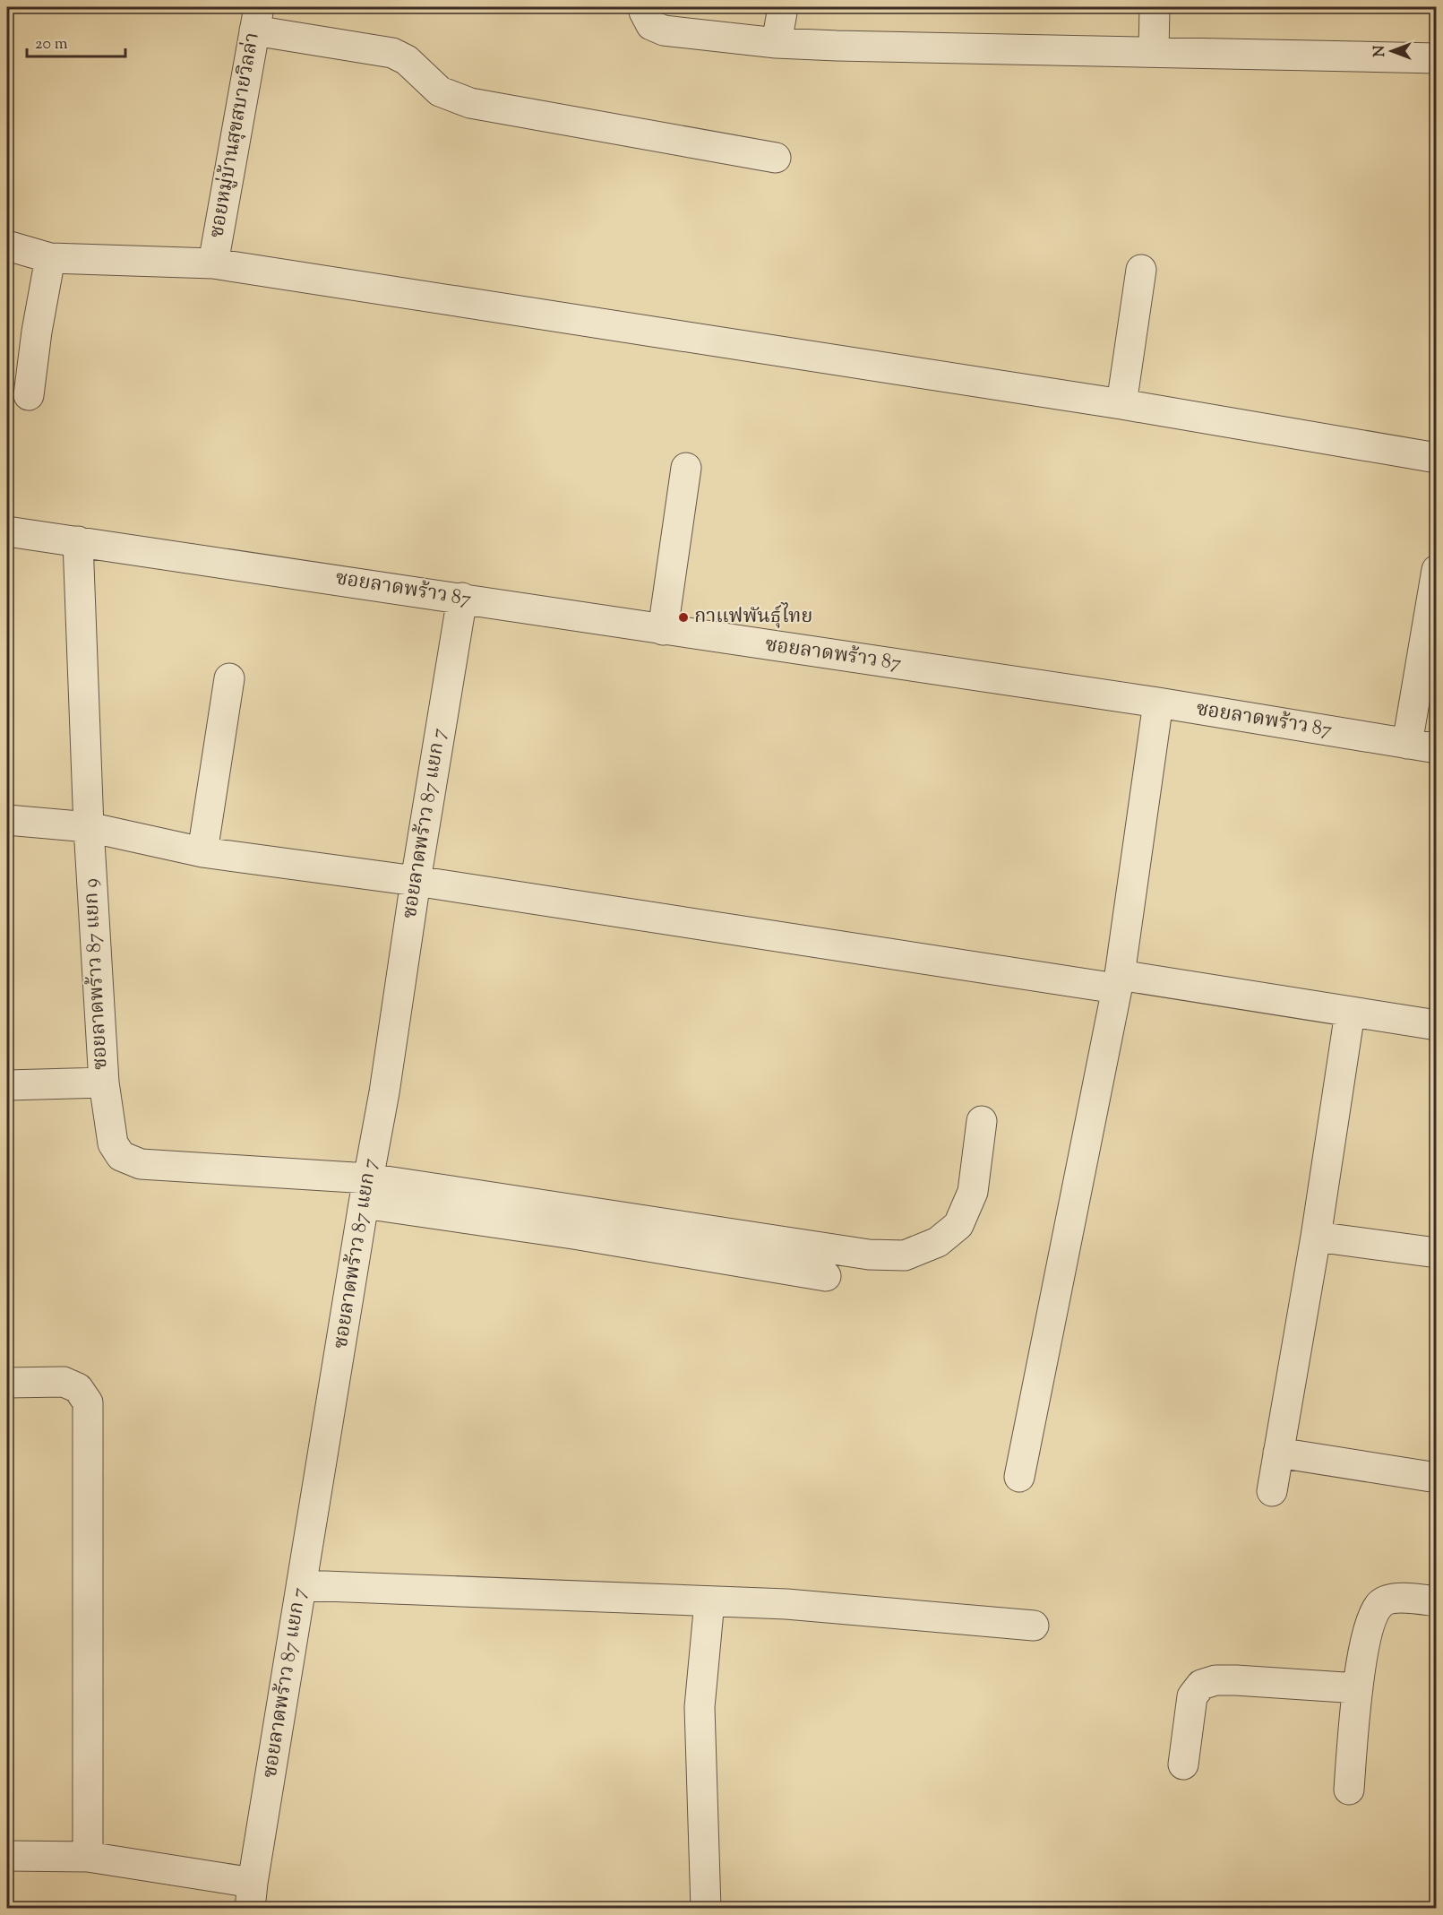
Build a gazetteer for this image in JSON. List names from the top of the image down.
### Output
{
  "streets": {
    "street": [
      "ซอยหมู่บ้านสุขสบายวิลล่า",
      "ซอยลาดพร้าว 87",
      "ซอยลาดพร้าว 87 แยก 7",
      "ซอยลาดพร้าว 87 แยก 9"
    ]
  },
  "crossings": [
    ["ซอยลาดพร้าว 87", "ซอยลาดพร้าว 87 แยก 7"],
    ["ซอยลาดพร้าว 87", "ซอยลาดพร้าว 87 แยก 9"],
    ["ซอยลาดพร้าว 87 แยก 7", "ซอยลาดพร้าว 87 แยก 9"]
  ],
  "places": ["กาแฟพันธ์ุไทย"],
  "scale_bar": "20 m",
  "north": "left"
}
